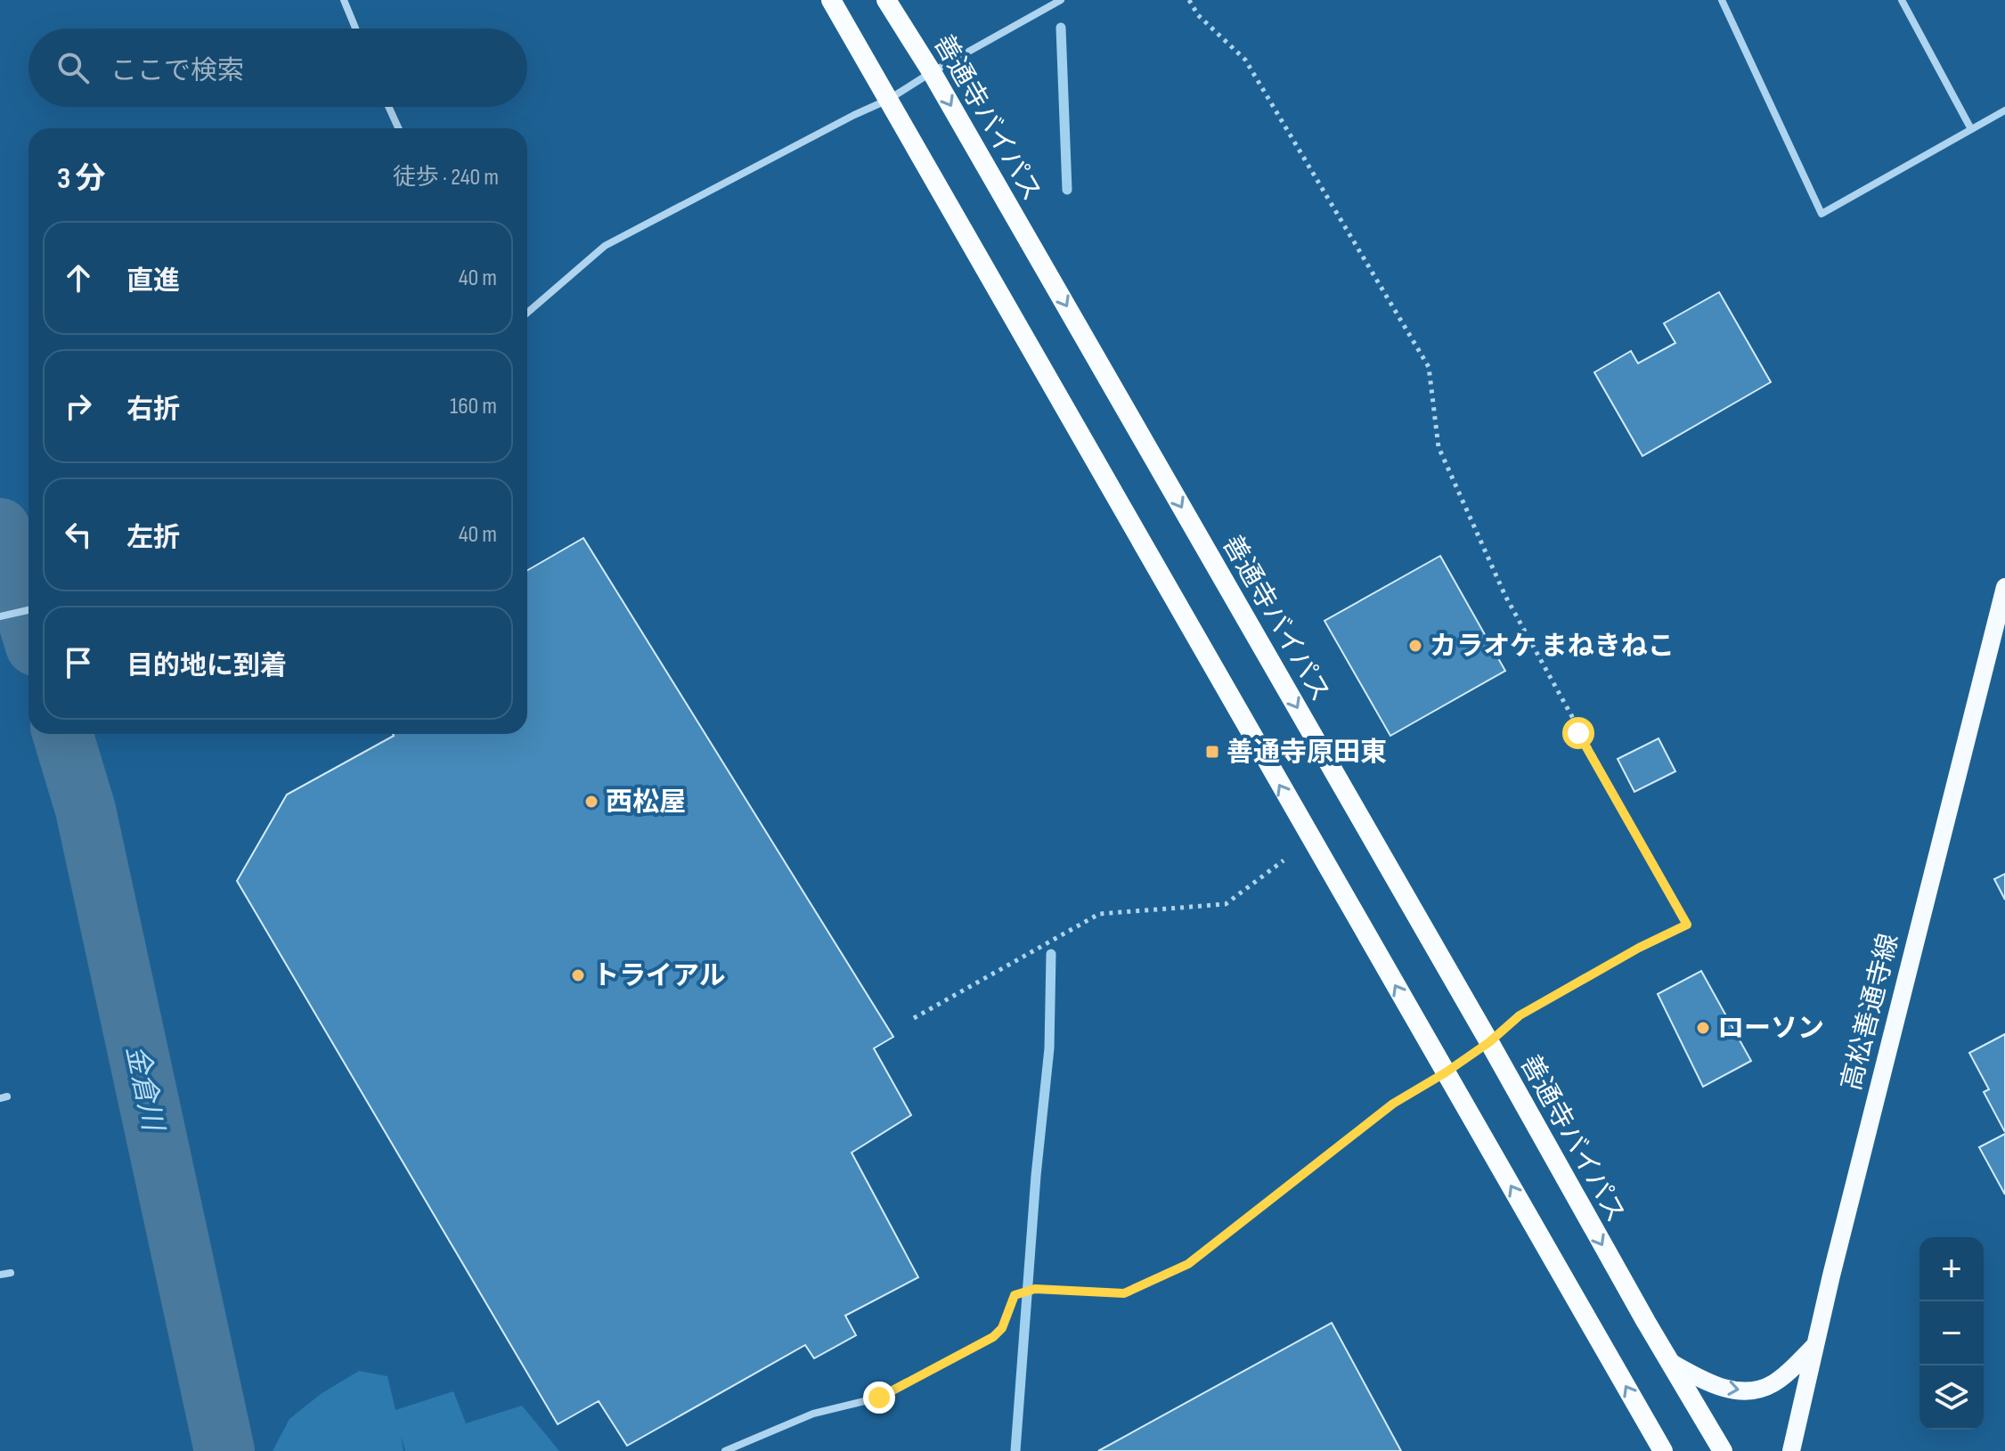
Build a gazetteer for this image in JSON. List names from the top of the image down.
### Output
{
  "streets": {
    "highway": ["善通寺バイパス"],
    "main road": ["高松善通寺線"]
  },
  "water": ["金倉川"],
  "places": {
    "other": [
      "カラオケ まねきねこ",
      "西松屋",
      "トライアル",
      "ローソン"
    ],
    "transit": ["善通寺原田東"]
  },
  "page": {
    "search": "ここで検索",
    "heading": ["3 分", "徒歩 · 240 m"],
    "list": [
      ["直進", "40 m"],
      ["右折", "160 m"],
      ["左折", "40 m"],
      "目的地に到着"
    ],
    "map_buttons": ["+", "−"]
  }
}
